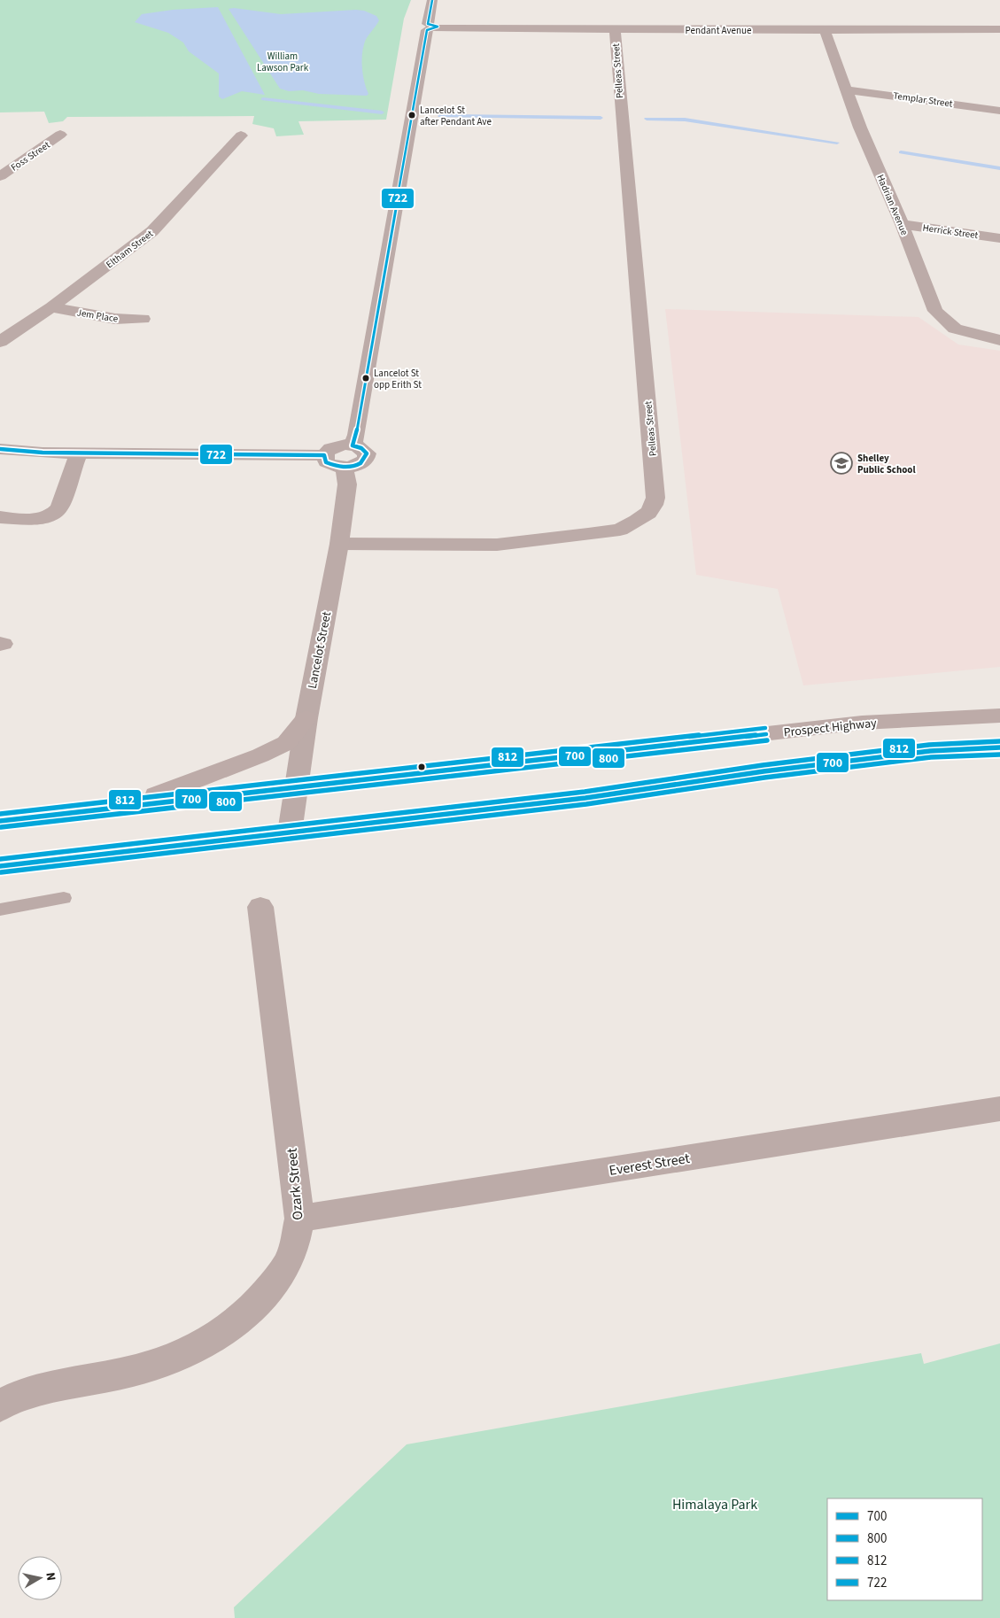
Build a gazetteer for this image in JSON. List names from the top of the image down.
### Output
{
  "streets": {
    "main road": ["Prospect Highway"],
    "street": [
      "Pendant Avenue",
      "Pelleas Street",
      "Templar Street",
      "Foss Street",
      "Hadrian Avenue",
      "Herrick Street",
      "Eltham Street",
      "Jem Place",
      "Lancelot Street",
      "Everest Street",
      "Ozark Street"
    ]
  },
  "crossings": [
    ["Pendant Avenue", "Pelleas Street"],
    ["Pendant Avenue", "Hadrian Avenue"],
    ["Pelleas Street", "Lancelot Street"],
    ["Templar Street", "Hadrian Avenue"],
    ["Hadrian Avenue", "Herrick Street"],
    ["Eltham Street", "Jem Place"],
    ["Lancelot Street", "Prospect Highway"],
    ["Everest Street", "Ozark Street"]
  ],
  "parks": ["William Lawson Park", "Himalaya Park"],
  "places": {
    "other": ["Lancelot St after Pendant Ave", "Lancelot St opp Erith St"],
    "school or university": ["Shelley Public School"]
  },
  "lines": [
    "transit line 722",
    "transit line 812",
    "transit line 700",
    "transit line 800"
  ],
  "legend": [
    "700",
    "800",
    "812",
    "722"
  ],
  "north": "right"
}
